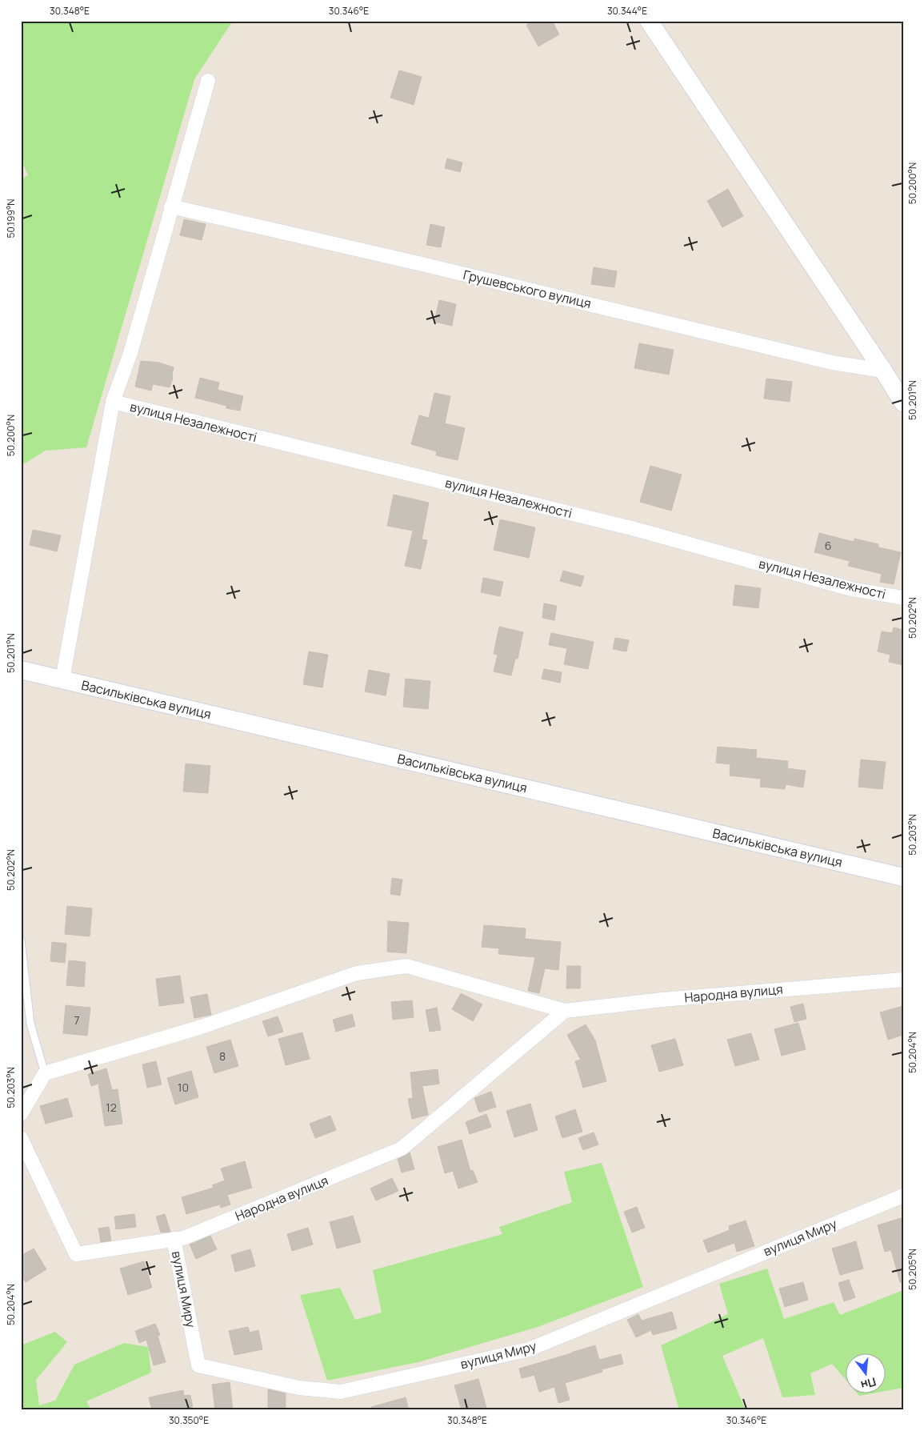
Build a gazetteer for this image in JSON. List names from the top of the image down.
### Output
{
  "streets": {
    "street": [
      "Грушевського вулиця",
      "вулиця Незалежності",
      "Васильківська вулиця",
      "Народна вулиця",
      "вулиця Миру"
    ]
  },
  "crossings": [
    ["Народна вулиця", "вулиця Миру"]
  ],
  "house_numbers": [
    "6",
    "7",
    "8",
    "10",
    "12"
  ],
  "north": "bottom",
  "coordinates": [
    "30.348°E",
    "30.346°E",
    "30.344°E",
    "50.200°N",
    "50.199°N",
    "50.201°N",
    "50.202°N",
    "50.203°N",
    "50.204°N",
    "50.205°N",
    "30.350°E"
  ]
}
